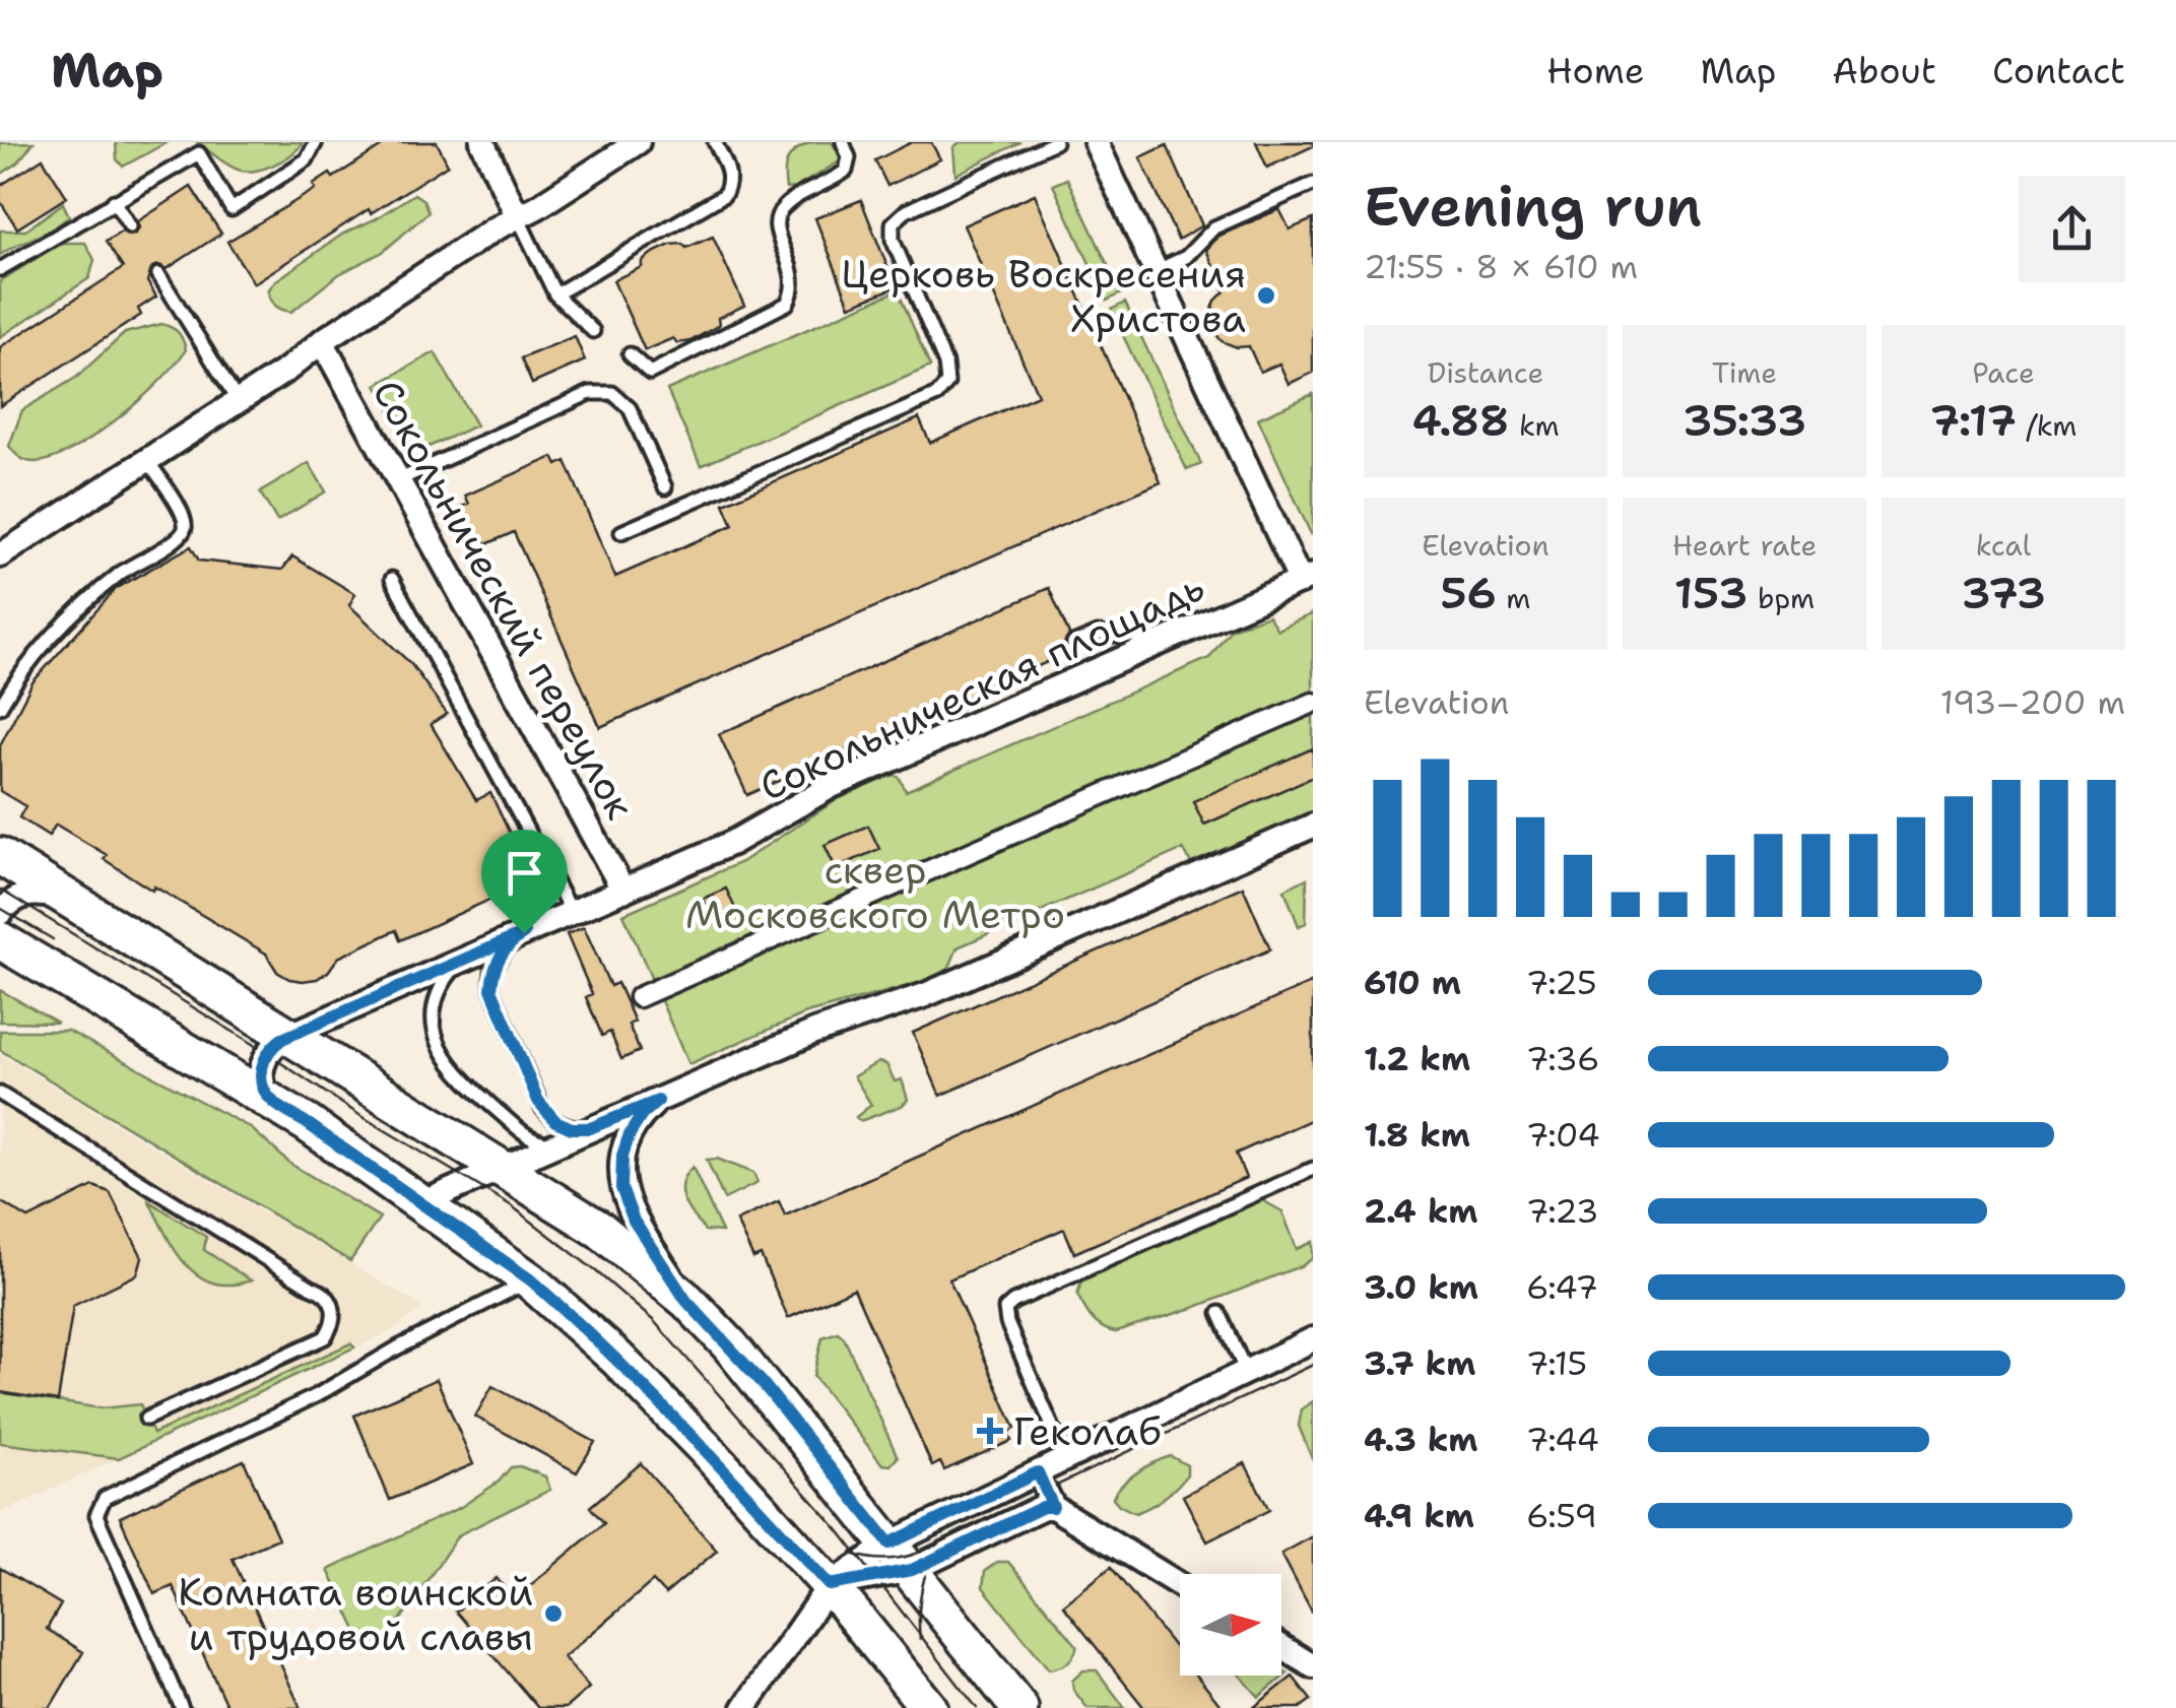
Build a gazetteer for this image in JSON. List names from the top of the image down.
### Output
{
  "streets": {
    "street": ["Сокольнический переулок", "Сокольническая площадь"]
  },
  "crossings": [
    ["Сокольнический переулок", "Сокольническая площадь"]
  ],
  "parks": ["сквер Московского Метро"],
  "places": {
    "other": ["Церковь Воскресения Христова", "Комната воинской и трудовой славы"],
    "health": ["Геколаб"]
  },
  "north": "right",
  "page": {
    "header": "Map",
    "nav": [
      "Home",
      "Map",
      "About",
      "Contact"
    ],
    "heading": ["Evening run", "21:55 · 8 × 610 m"],
    "stats": [
      ["Distance", "4.88 km"],
      ["Time", "35:33"],
      ["Pace", "7:17 /km"],
      ["Elevation", "56 m"],
      ["Heart rate", "153 bpm"],
      ["kcal", "373"]
    ],
    "chart": ["Elevation", "193–200 m"],
    "list": [
      {
        "name": "610 m",
        "note": "7:25"
      },
      {
        "name": "1.2 km",
        "note": "7:36"
      },
      {
        "name": "1.8 km",
        "note": "7:04"
      },
      {
        "name": "2.4 km",
        "note": "7:23"
      },
      {
        "name": "3.0 km",
        "note": "6:47"
      },
      {
        "name": "3.7 km",
        "note": "7:15"
      },
      {
        "name": "4.3 km",
        "note": "7:44"
      },
      {
        "name": "4.9 km",
        "note": "6:59"
      }
    ]
  }
}
